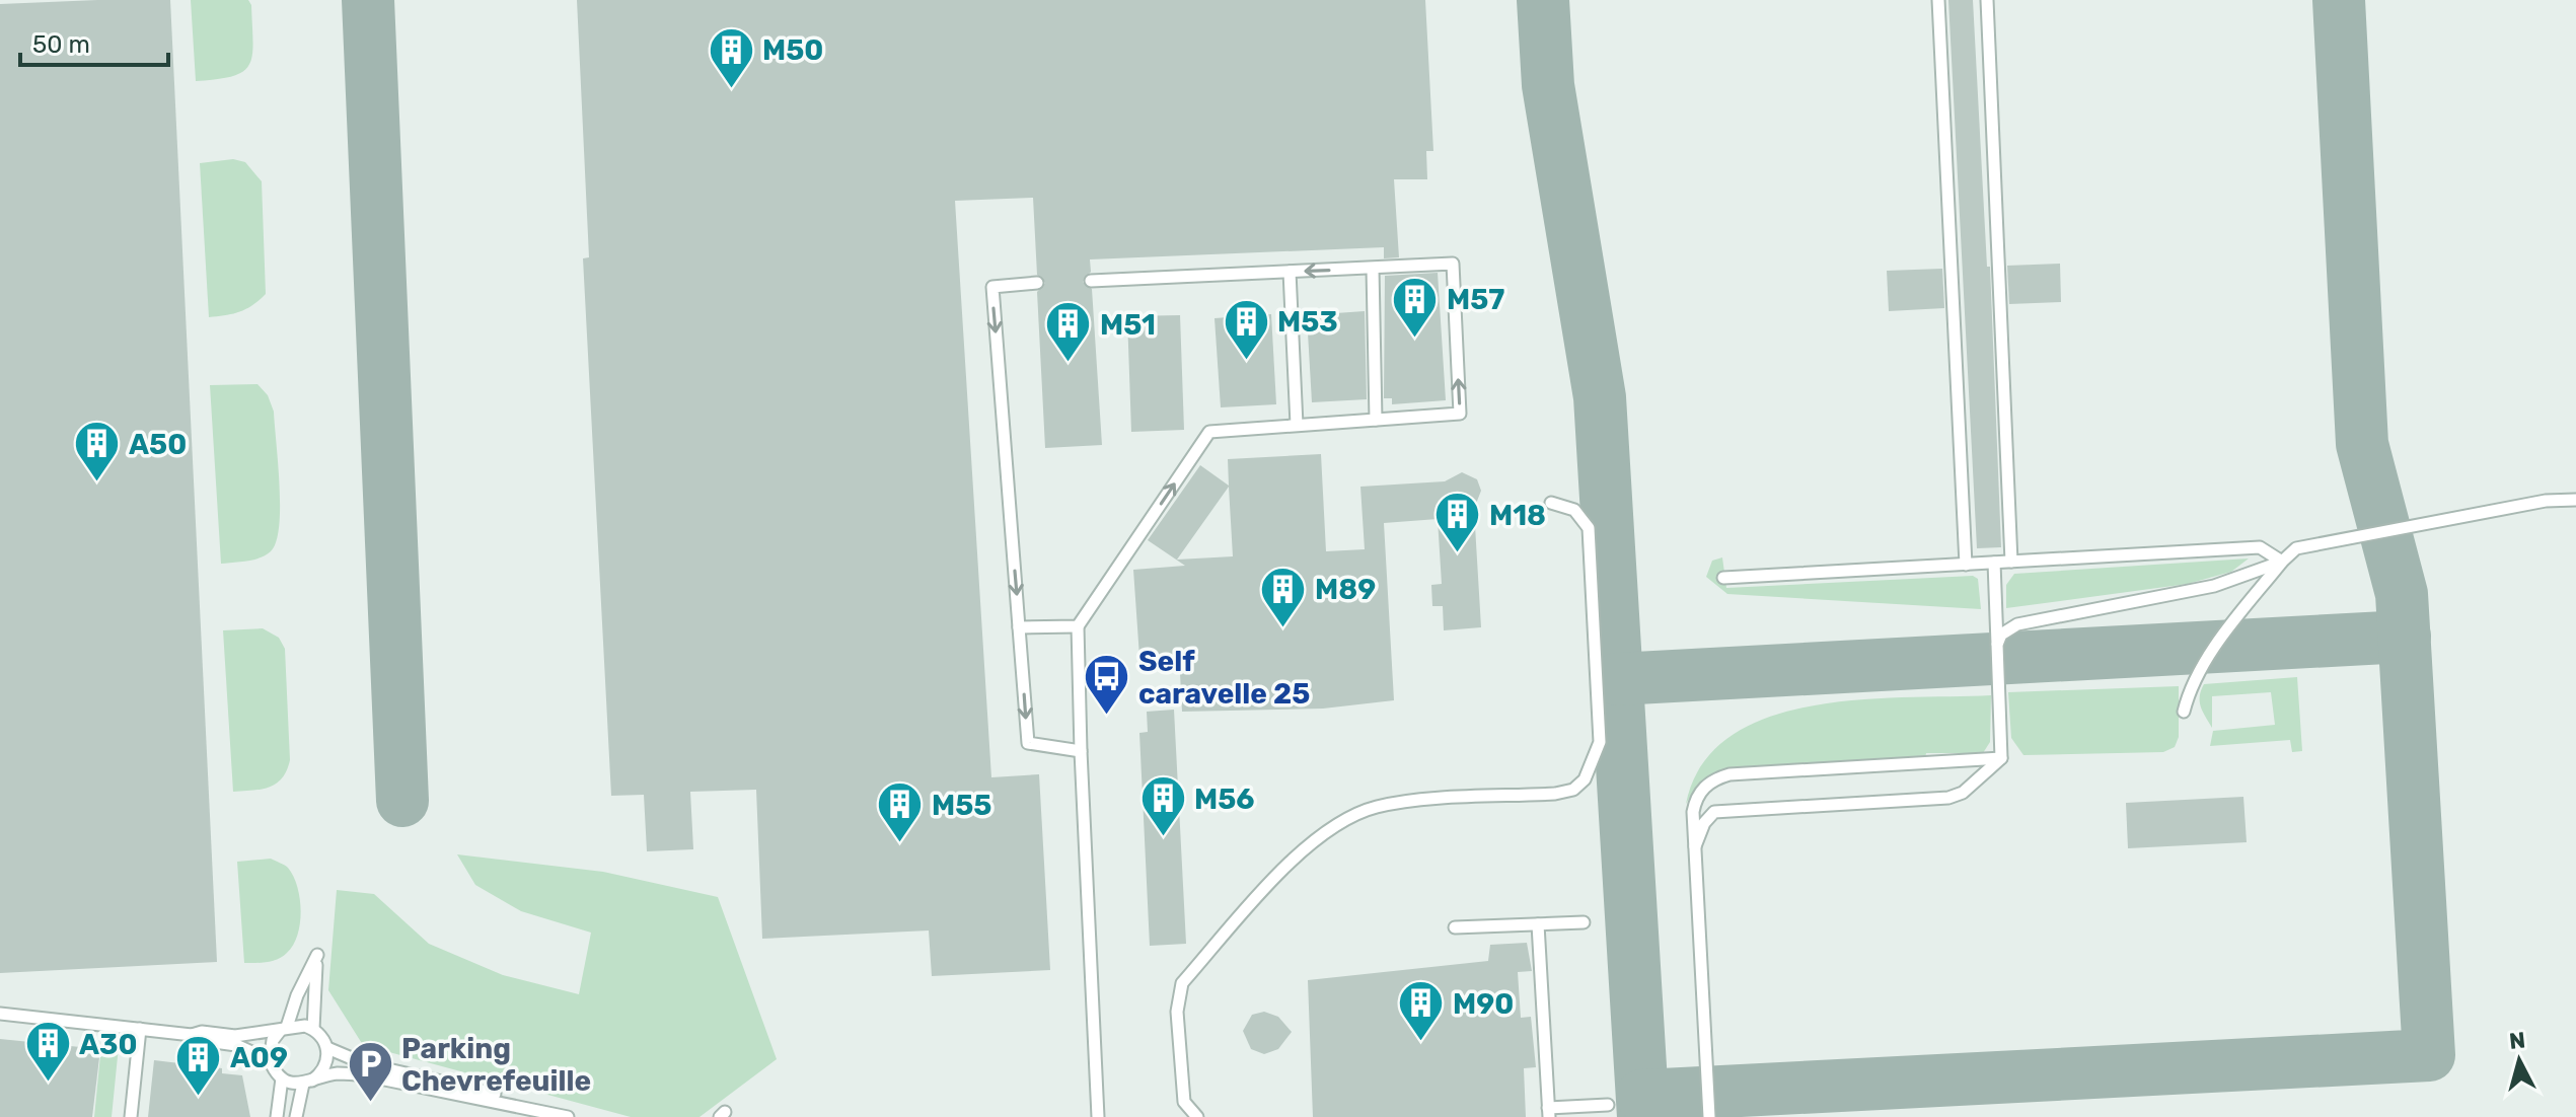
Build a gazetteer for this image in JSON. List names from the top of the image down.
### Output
{
  "places": {
    "building": [
      "M50",
      "M57",
      "M53",
      "M51",
      "A50",
      "M18",
      "M89",
      "M56",
      "M55",
      "M90",
      "A30",
      "A09"
    ],
    "bus stop": ["Self caravelle 25"],
    "parking": ["Parking Chevrefeuille"]
  },
  "scale_bar": "50 m",
  "north": "top"
}
